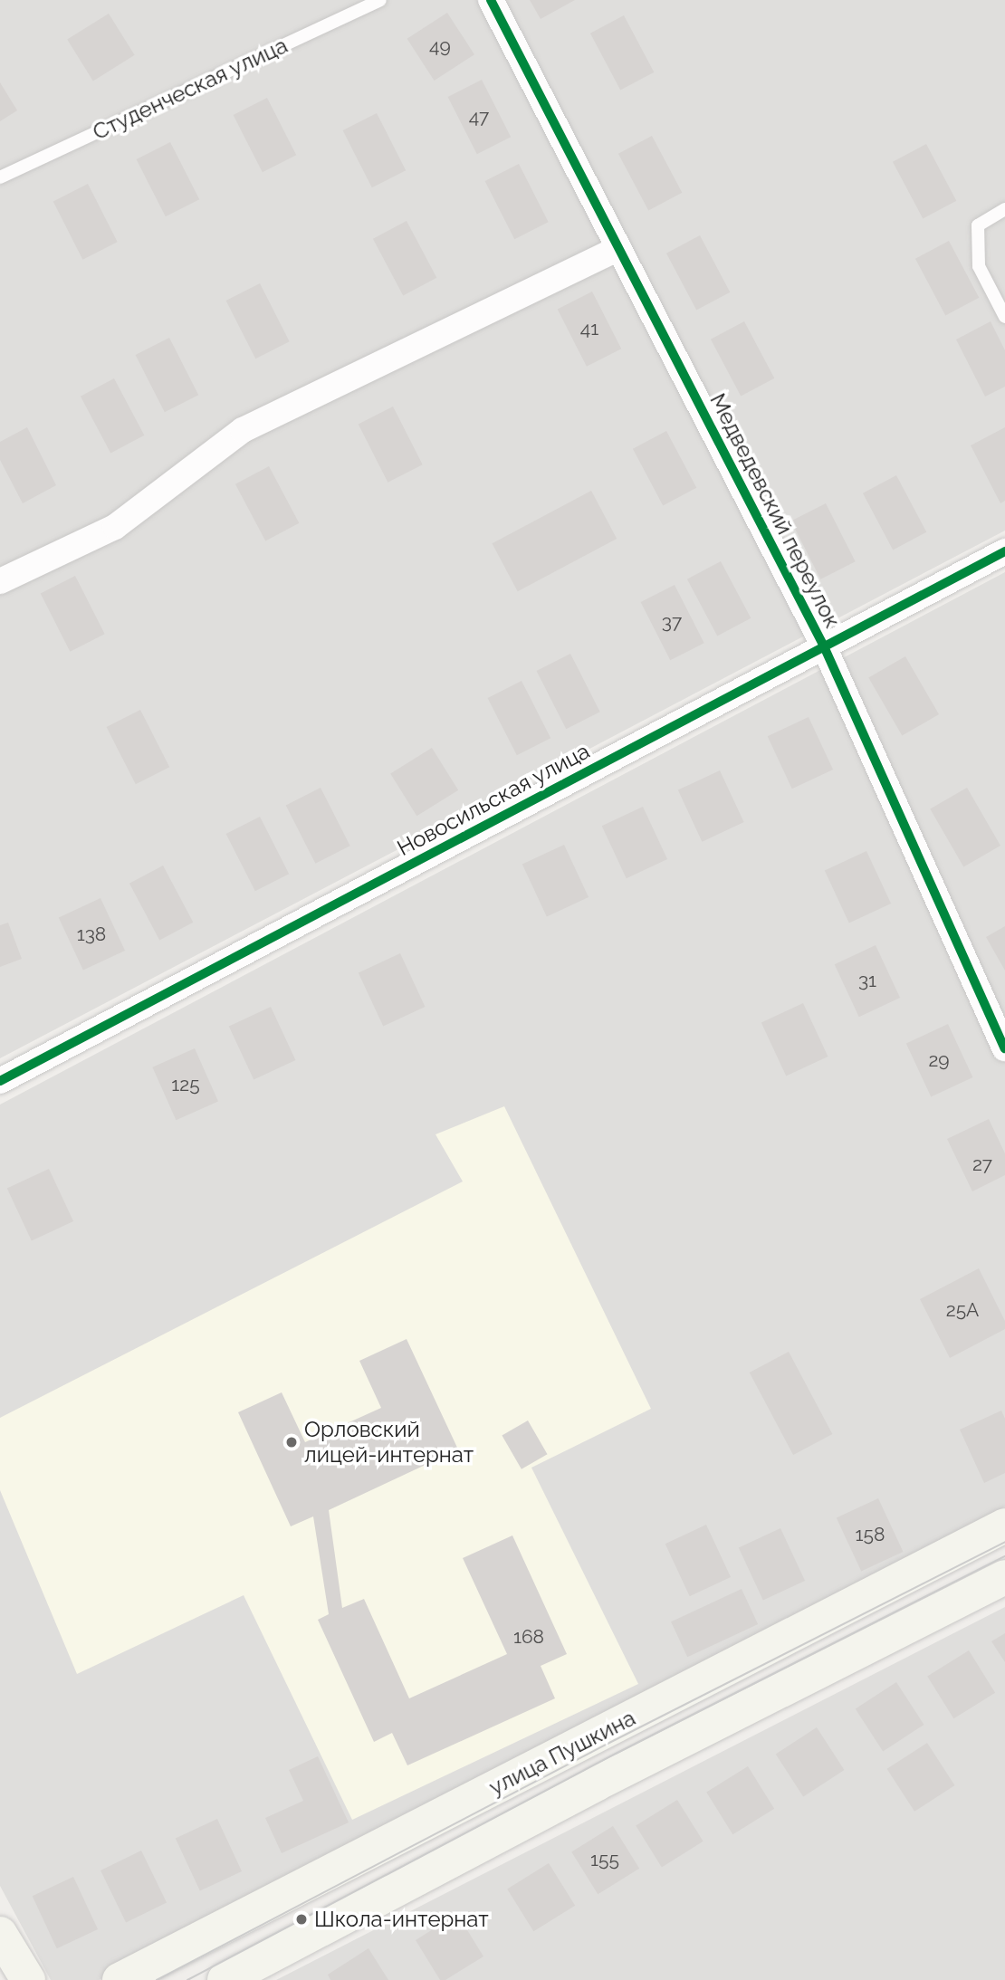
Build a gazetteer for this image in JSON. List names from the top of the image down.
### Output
{
  "streets": {
    "main road": ["улица Пушкина"],
    "street": ["Медведевский переулок", "Новосильская улица"],
    "lane": ["Студенческая улица"]
  },
  "crossings": [
    ["Медведевский переулок", "Новосильская улица"]
  ],
  "places": ["Орловский лицей-интернат", "Школа-интернат"],
  "house_numbers": [
    "49",
    "47",
    "41",
    "37",
    "138",
    "31",
    "29",
    "125",
    "27",
    "25А",
    "158",
    "168",
    "155"
  ]
}
